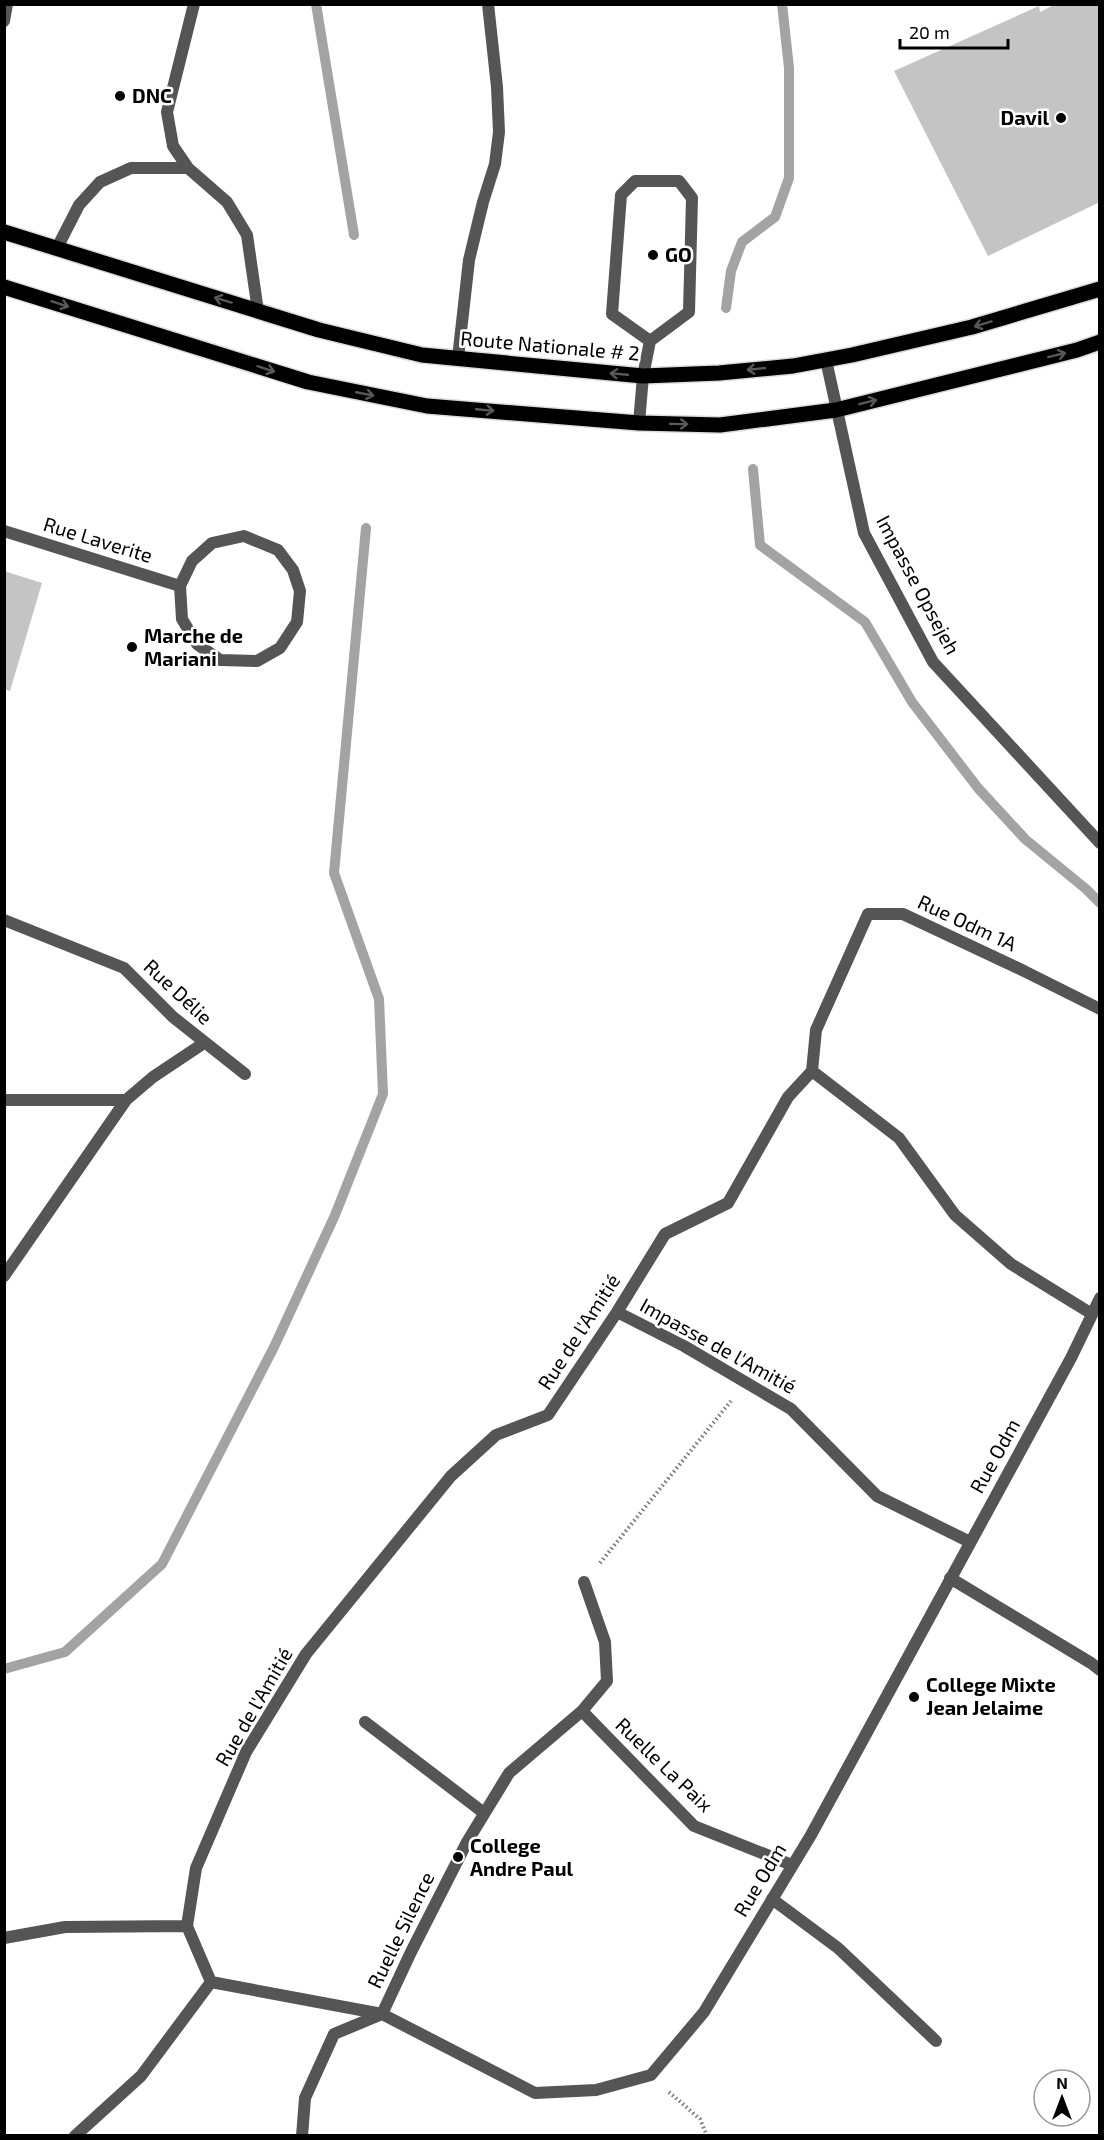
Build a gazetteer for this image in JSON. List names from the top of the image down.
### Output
{
  "streets": {
    "main road": ["Route Nationale # 2"],
    "street": [
      "Rue Laverite",
      "Impasse Opsejeh",
      "Rue Odm 1A",
      "Rue Délie",
      "Rue de l'Amitié",
      "Impasse de l'Amitié",
      "Rue Odm",
      "Ruelle La Paix",
      "Ruelle Silence"
    ]
  },
  "crossings": [
    ["Route Nationale # 2", "Impasse Opsejeh"],
    ["Rue Odm 1A", "Rue de l'Amitié"],
    ["Rue de l'Amitié", "Impasse de l'Amitié"],
    ["Impasse de l'Amitié", "Rue Odm"],
    ["Rue Odm", "Ruelle La Paix"],
    ["Ruelle La Paix", "Ruelle Silence"]
  ],
  "places": [
    "DNC",
    "Davil",
    "GO",
    "Marche de Mariani",
    "College Mixte Jean Jelaime",
    "College Andre Paul"
  ],
  "scale_bar": "20 m",
  "north": "top"
}
